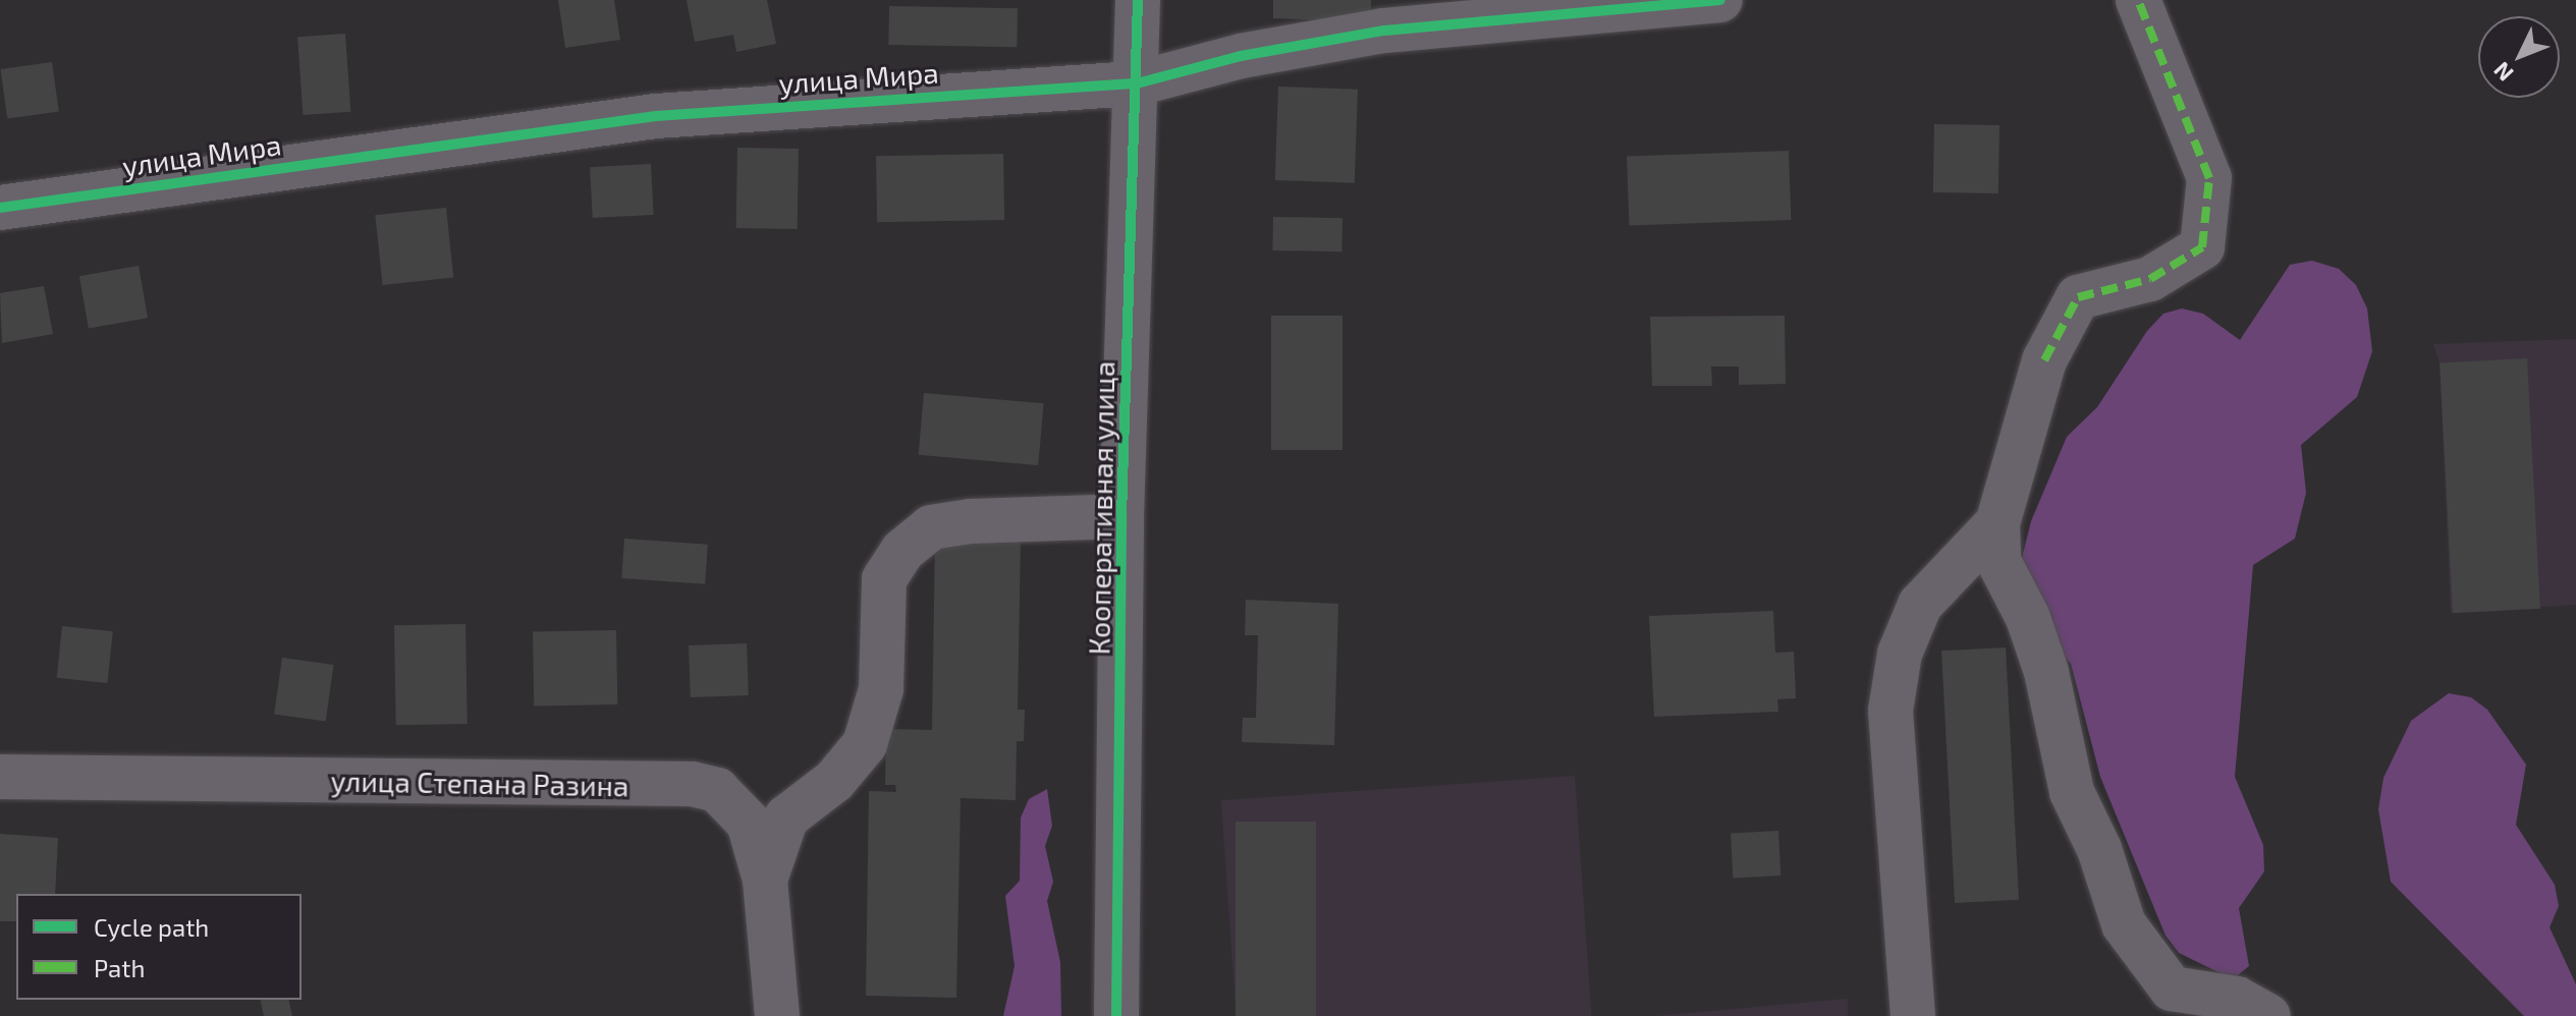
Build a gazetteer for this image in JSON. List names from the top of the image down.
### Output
{
  "streets": {
    "street": ["улица Мира", "Кооперативная улица", "улица Степана Разина"]
  },
  "crossings": [
    ["улица Мира", "Кооперативная улица"]
  ],
  "legend": ["Cycle path", "Path"],
  "north": "bottom left"
}
